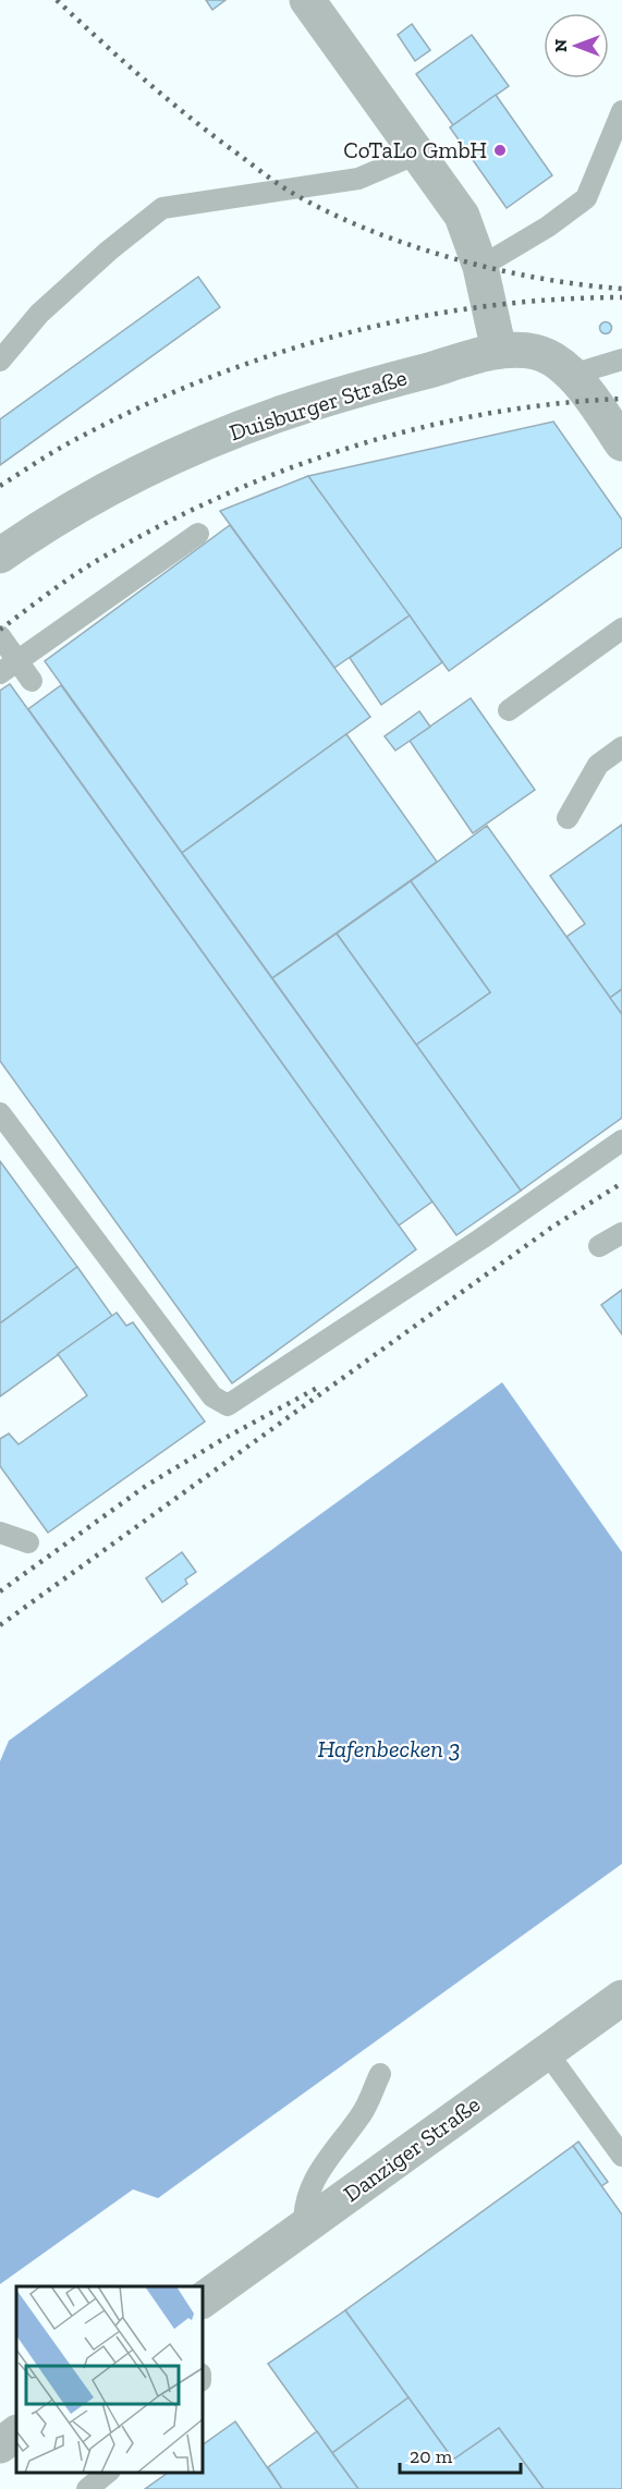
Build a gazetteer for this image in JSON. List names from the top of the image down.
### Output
{
  "streets": {
    "street": ["Duisburger Straße", "Danziger Straße"]
  },
  "water": ["Hafenbecken 3"],
  "places": ["CoTaLo GmbH"],
  "scale_bar": "20 m",
  "north": "left"
}
